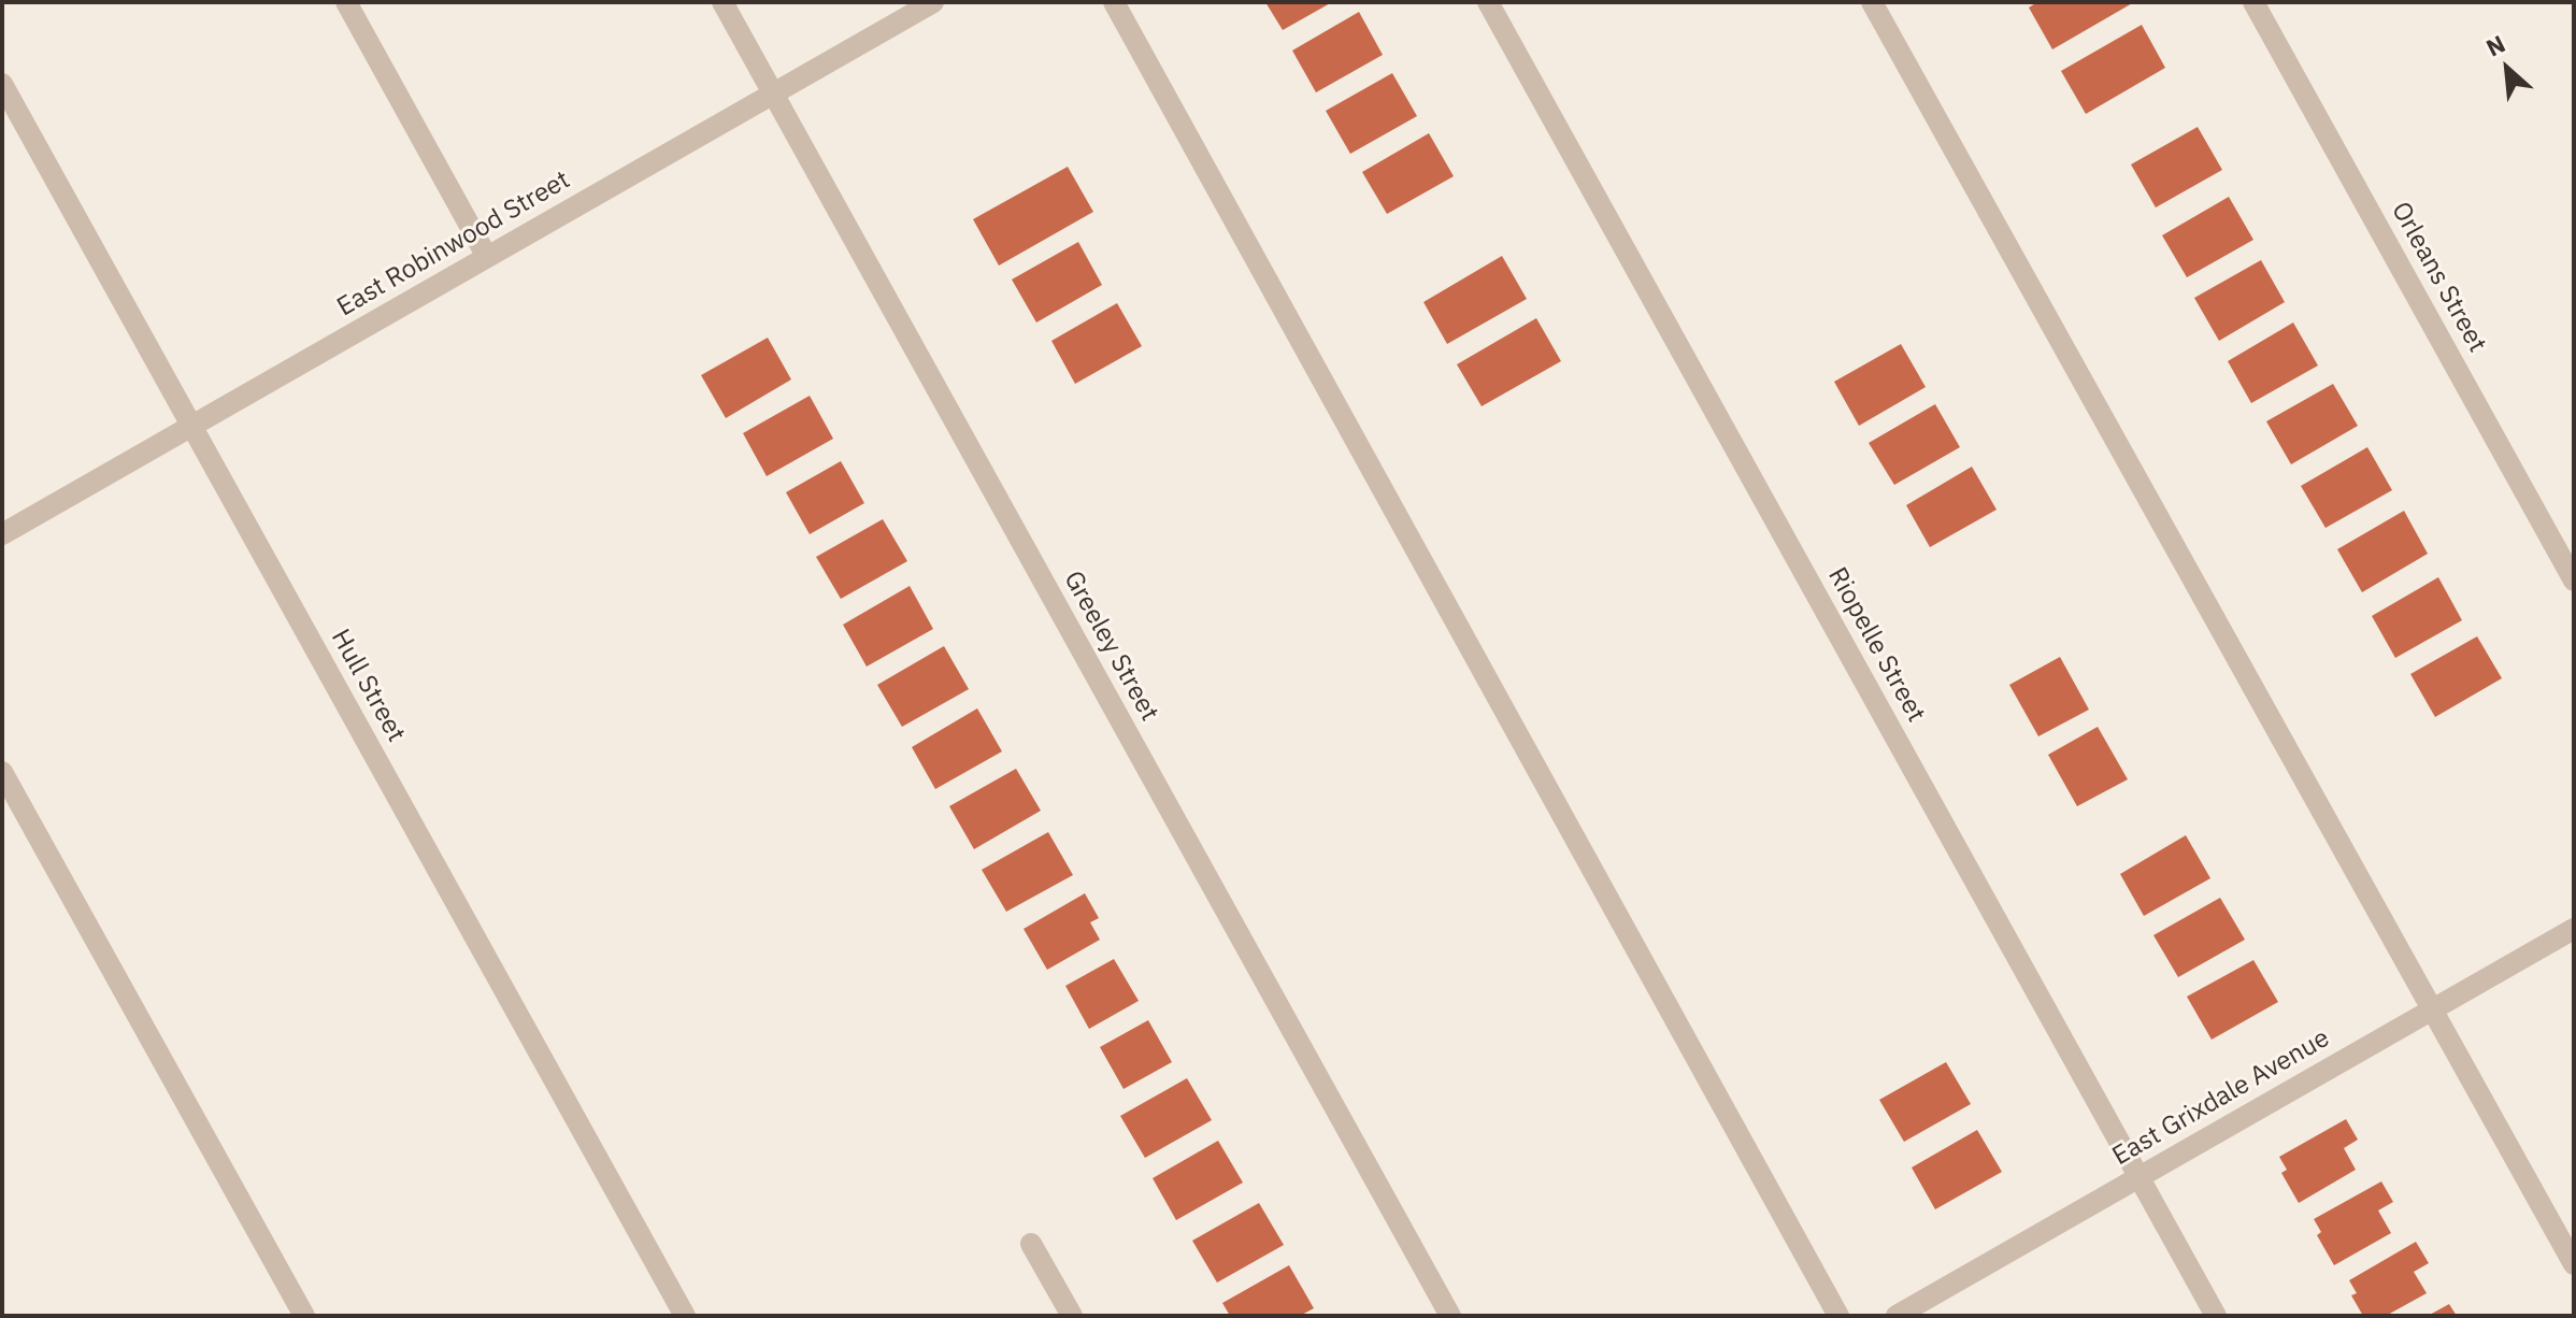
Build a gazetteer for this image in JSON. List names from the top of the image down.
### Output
{
  "streets": {
    "street": [
      "East Robinwood Street",
      "Orleans Street",
      "Riopelle Street",
      "Greeley Street",
      "Hull Street",
      "East Grixdale Avenue"
    ]
  },
  "crossings": [
    ["East Robinwood Street", "Greeley Street"],
    ["East Robinwood Street", "Hull Street"],
    ["Riopelle Street", "East Grixdale Avenue"]
  ],
  "north": "top left"
}
